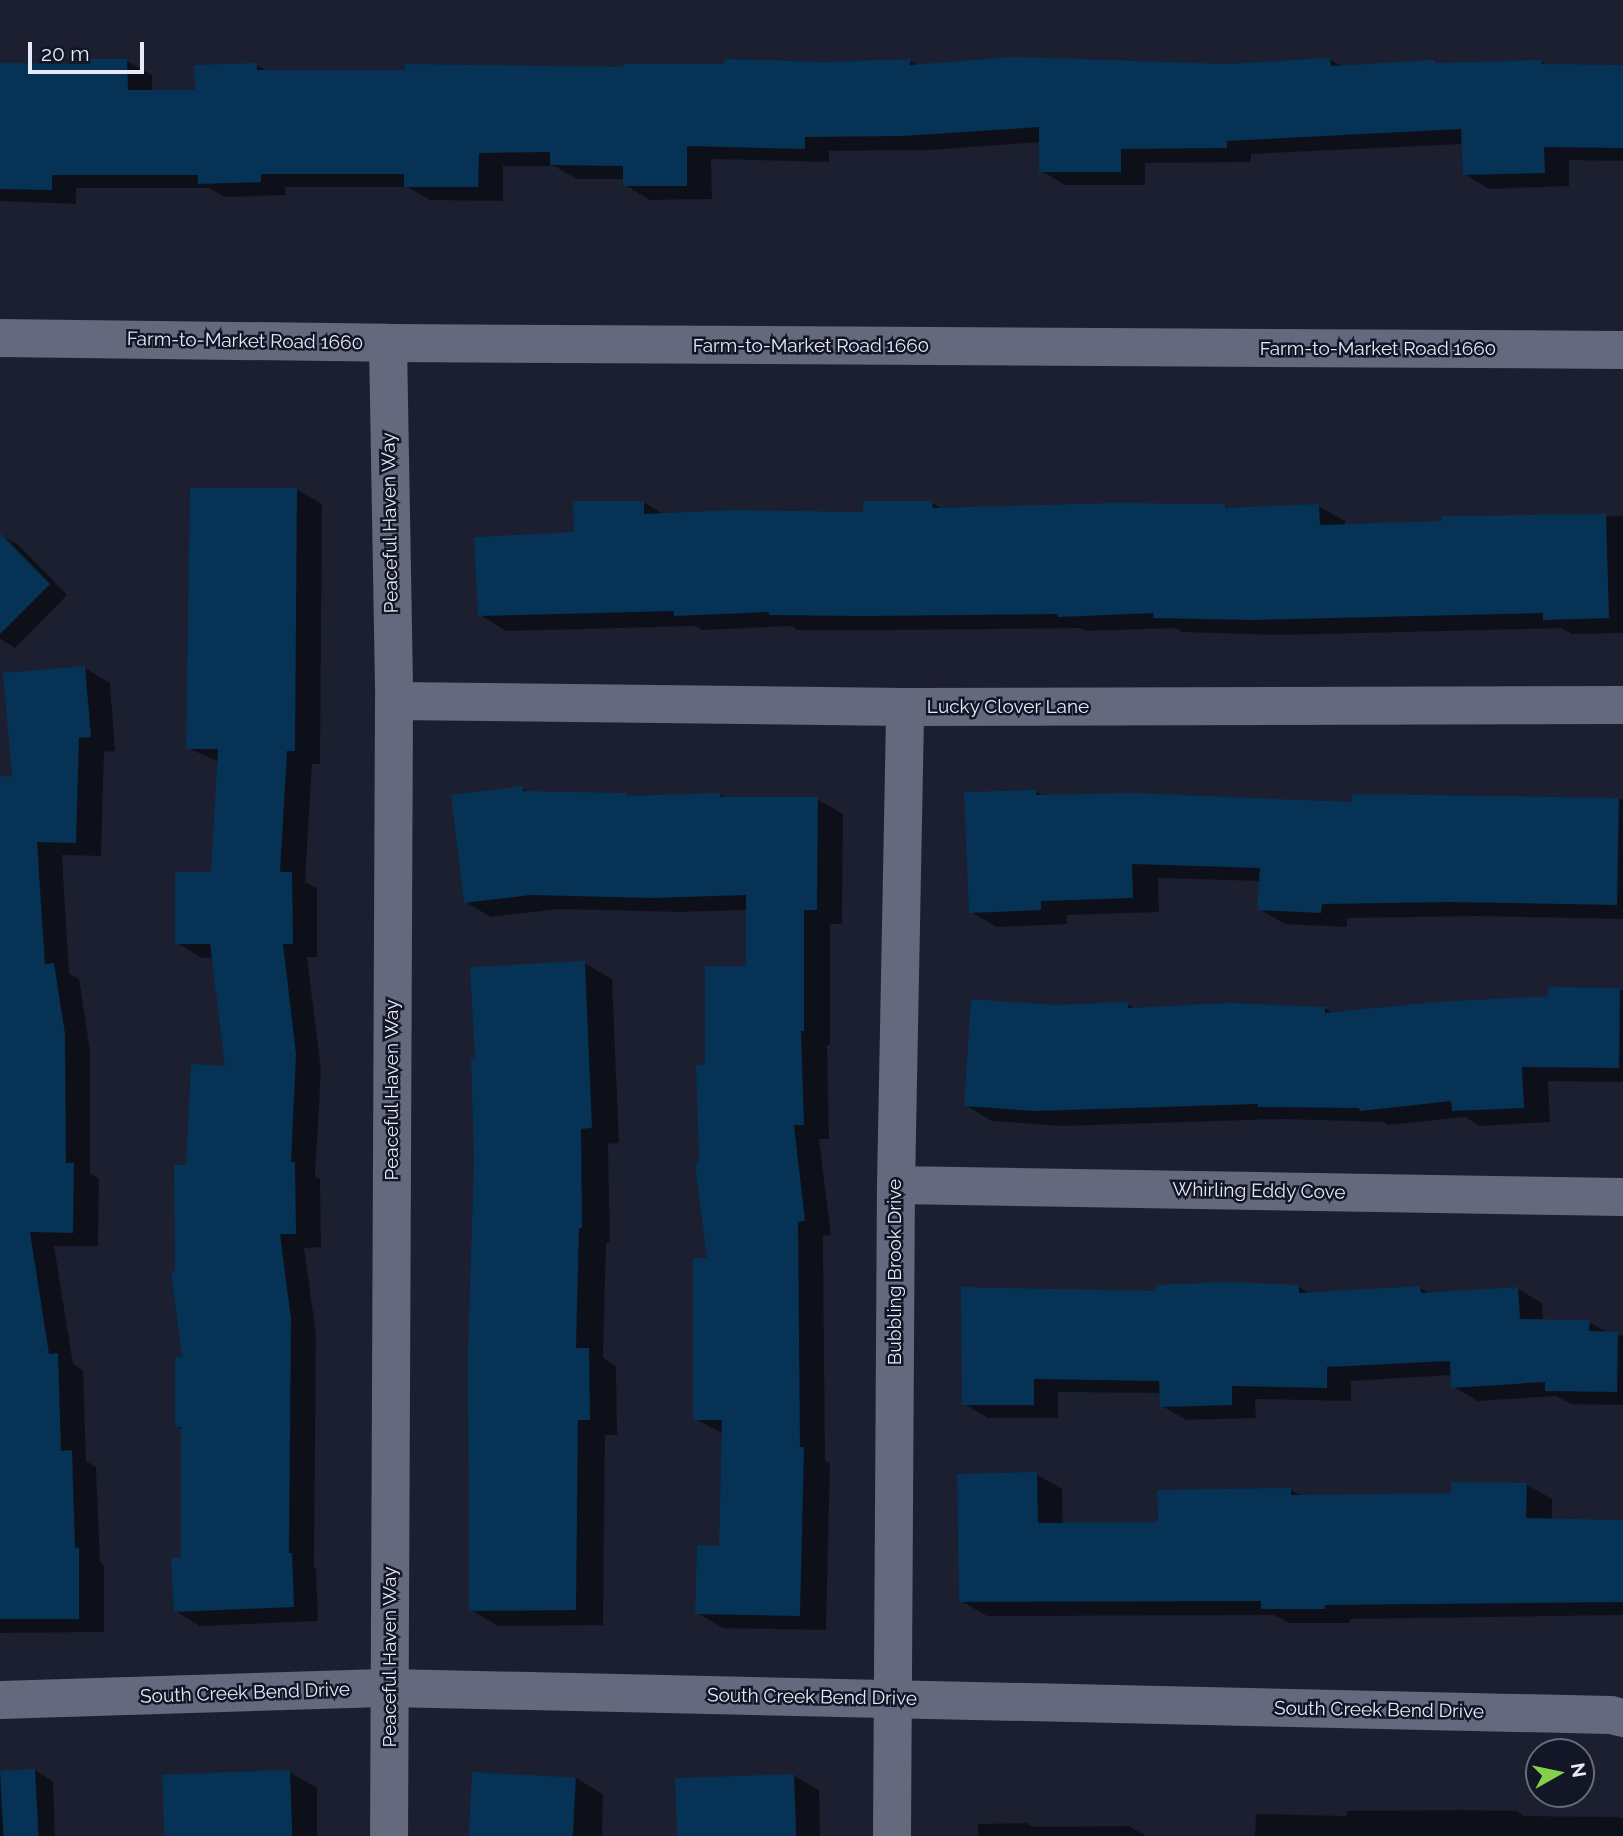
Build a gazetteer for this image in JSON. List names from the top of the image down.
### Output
{
  "streets": {
    "street": [
      "Farm-to-Market Road 1660",
      "Peaceful Haven Way",
      "Lucky Clover Lane",
      "Whirling Eddy Cove",
      "Bubbling Brook Drive",
      "South Creek Bend Drive"
    ]
  },
  "crossings": [
    ["Farm-to-Market Road 1660", "Peaceful Haven Way"],
    ["Peaceful Haven Way", "Lucky Clover Lane"],
    ["Peaceful Haven Way", "South Creek Bend Drive"],
    ["Lucky Clover Lane", "Bubbling Brook Drive"],
    ["Whirling Eddy Cove", "Bubbling Brook Drive"],
    ["Bubbling Brook Drive", "South Creek Bend Drive"]
  ],
  "scale_bar": "20 m",
  "north": "right"
}
